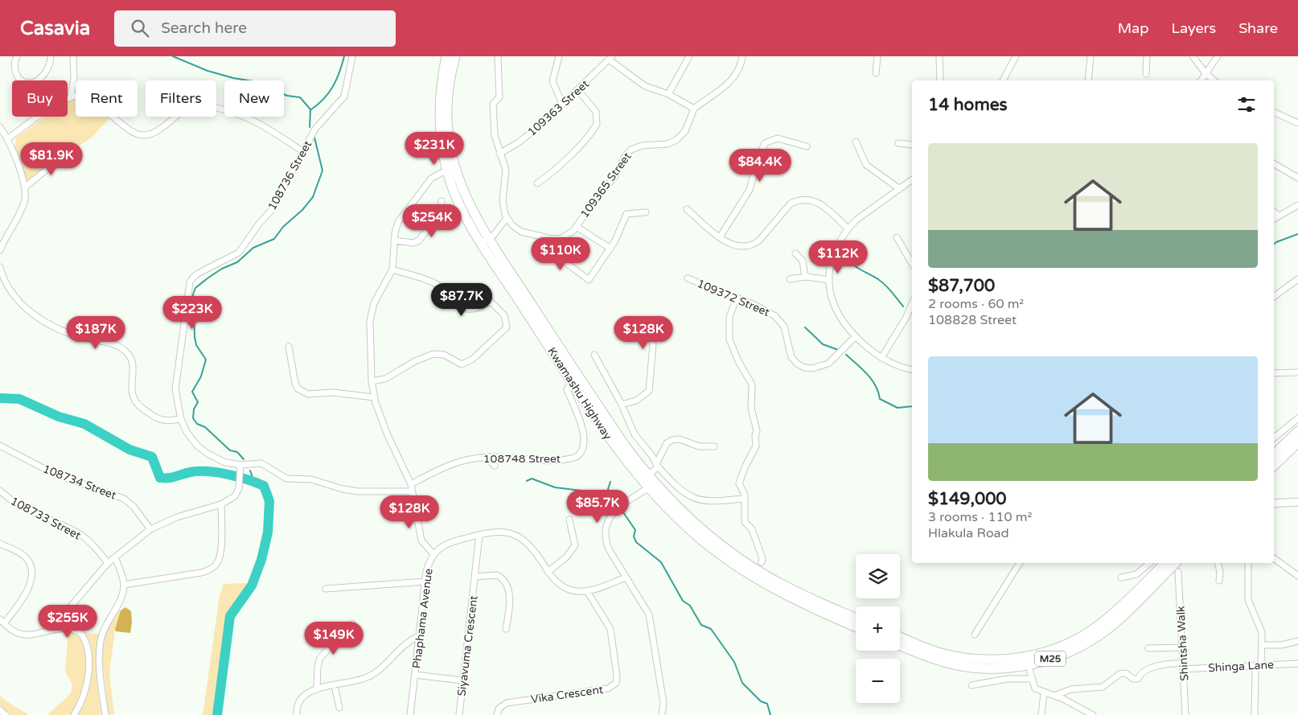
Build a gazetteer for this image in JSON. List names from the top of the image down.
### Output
{
  "streets": {
    "main road": ["Kwamashu Highway", "M25"],
    "street": [
      "109363 Street",
      "108736 Street",
      "109365 Street",
      "109372 Street",
      "108748 Street",
      "108734 Street",
      "108733 Street",
      "Phaphama Avenue",
      "Shintsha Walk",
      "Siyavuma Crescent",
      "Shinga Lane",
      "Vika Crescent"
    ]
  },
  "crossings": [
    ["Kwamashu Highway", "108748 Street"],
    ["Phaphama Avenue", "Siyavuma Crescent"],
    ["Phaphama Avenue", "Vika Crescent"],
    ["Shintsha Walk", "M25"],
    ["Shintsha Walk", "Shinga Lane"]
  ],
  "page": {
    "header": "Casavia",
    "search": "Search here",
    "nav": ["Map", "Layers", "Share"],
    "chip": [
      "Buy",
      "Rent",
      "Filters",
      "New"
    ],
    "heading": "14 homes",
    "list": [
      {
        "name": "$87,700",
        "note": "2 rooms · 60 m² · 108828 Street"
      },
      {
        "name": "$149,000",
        "note": "3 rooms · 110 m² · Hlakula Road"
      }
    ],
    "price": [
      "$231K",
      "$81.9K",
      "$84.4K",
      "$254K",
      "$110K",
      "$112K",
      "$87.7K",
      "$223K",
      "$187K",
      "$128K",
      "$85.7K",
      "$128K",
      "$255K",
      "$149K"
    ],
    "map_buttons": ["+", "−"]
  }
}
